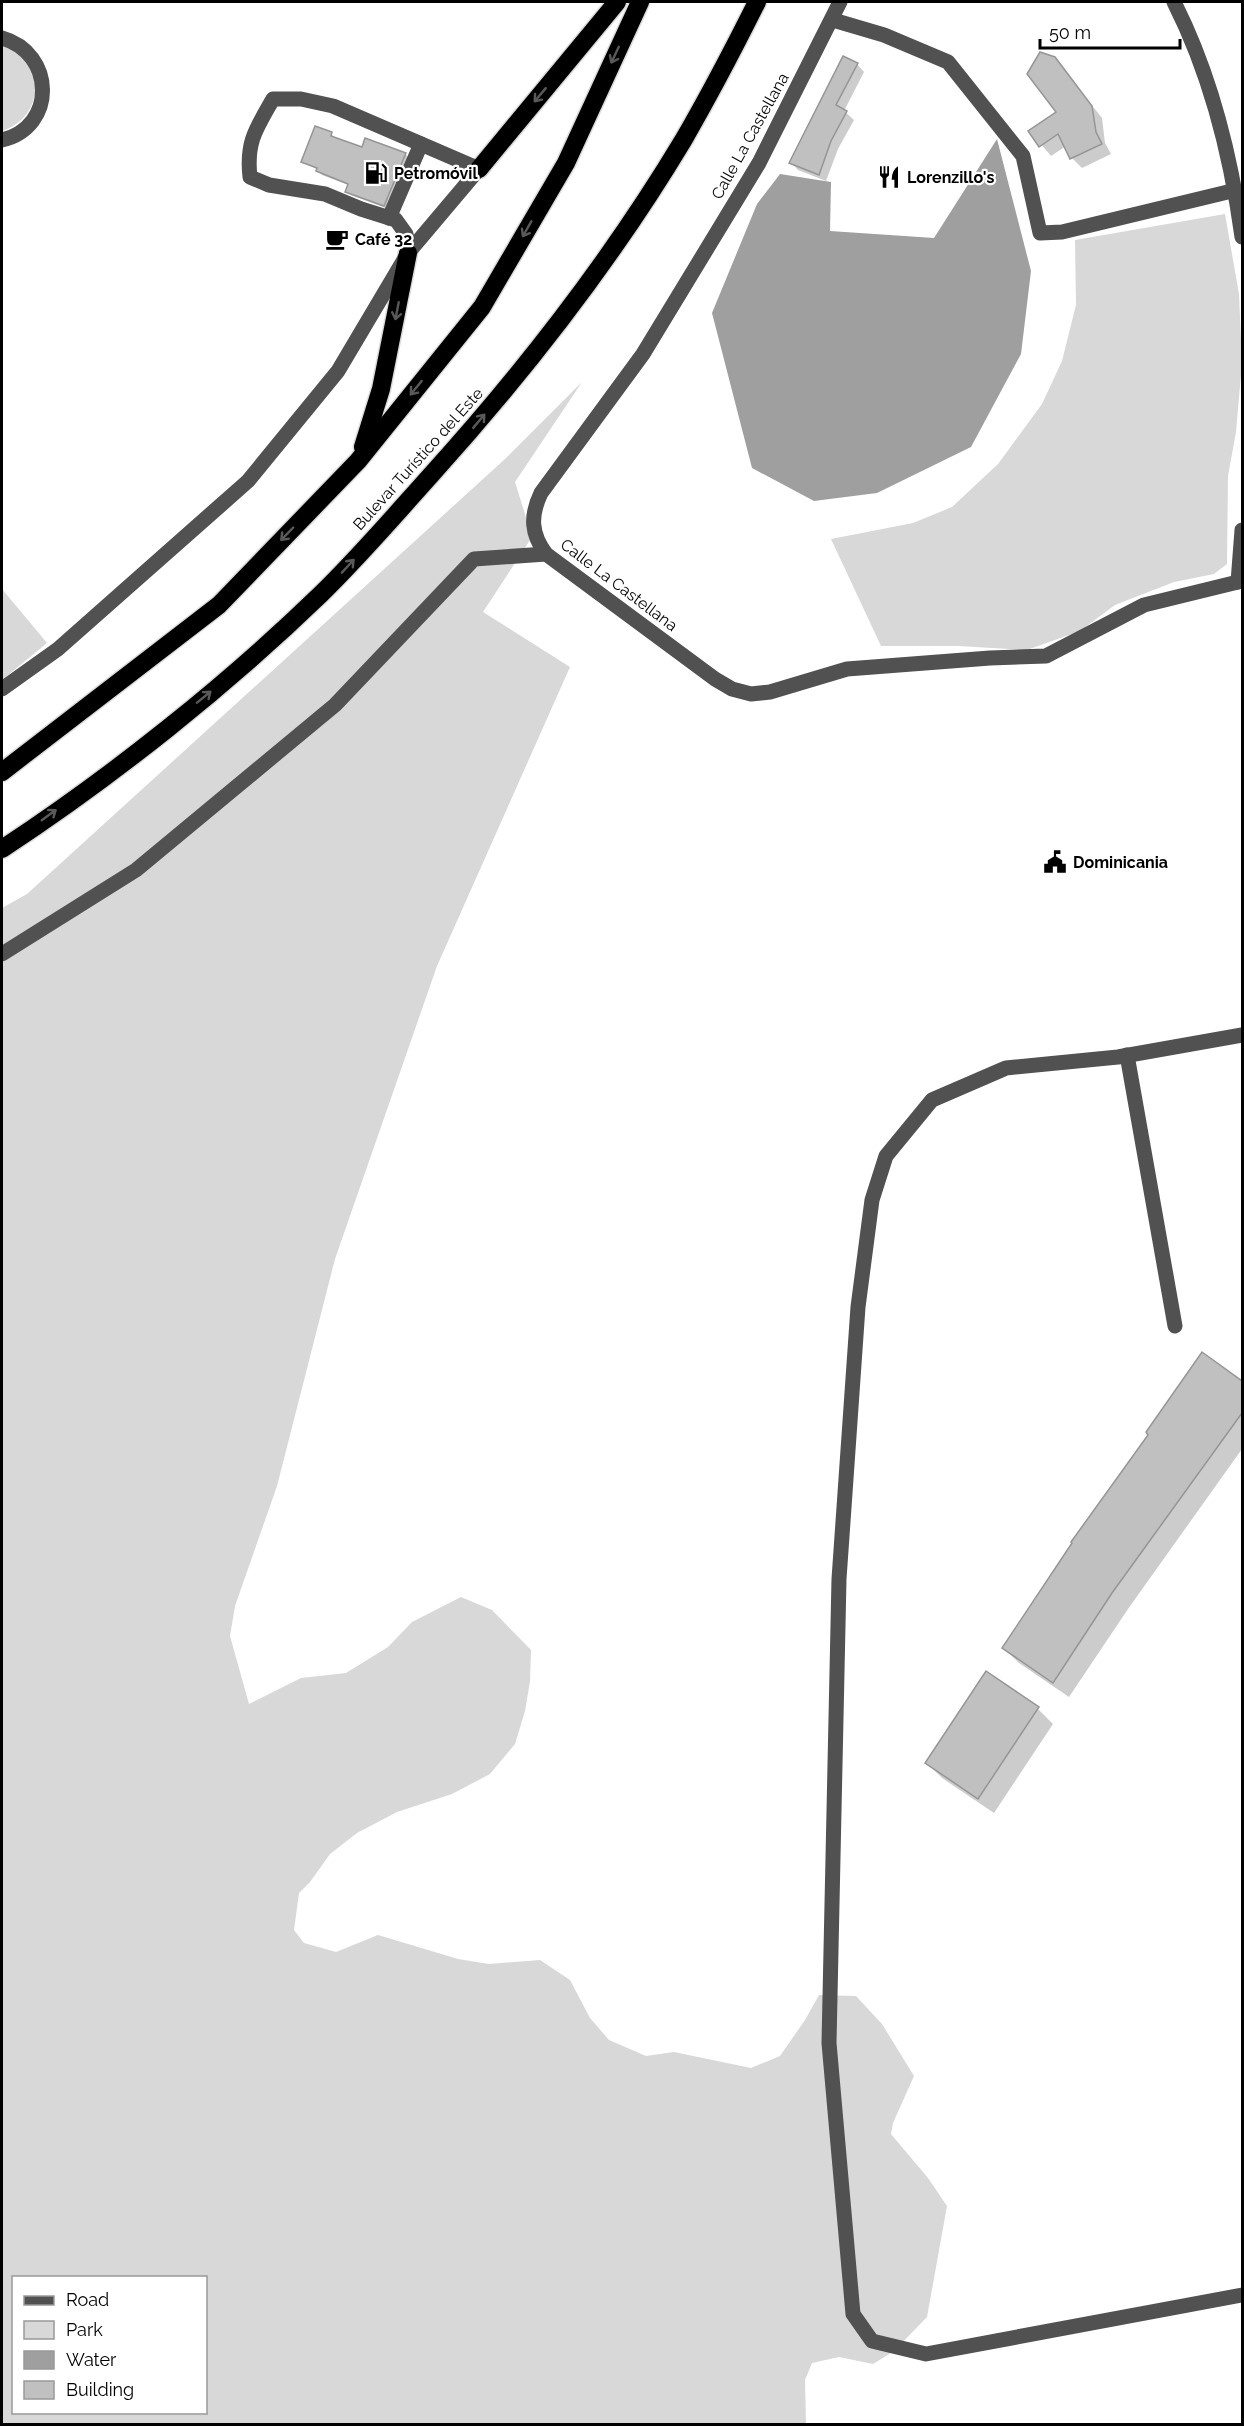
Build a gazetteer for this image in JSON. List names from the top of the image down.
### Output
{
  "streets": {
    "highway": ["Bulevar Turístico del Este"],
    "street": ["Calle La Castellana"]
  },
  "places": {
    "fuel station": ["Petromóvil"],
    "restaurant": ["Lorenzillo's"],
    "cafe": ["Café 32"],
    "public building": ["Dominicania"]
  },
  "legend": [
    "Road",
    "Park",
    "Water",
    "Building"
  ],
  "scale_bar": "50 m"
}
